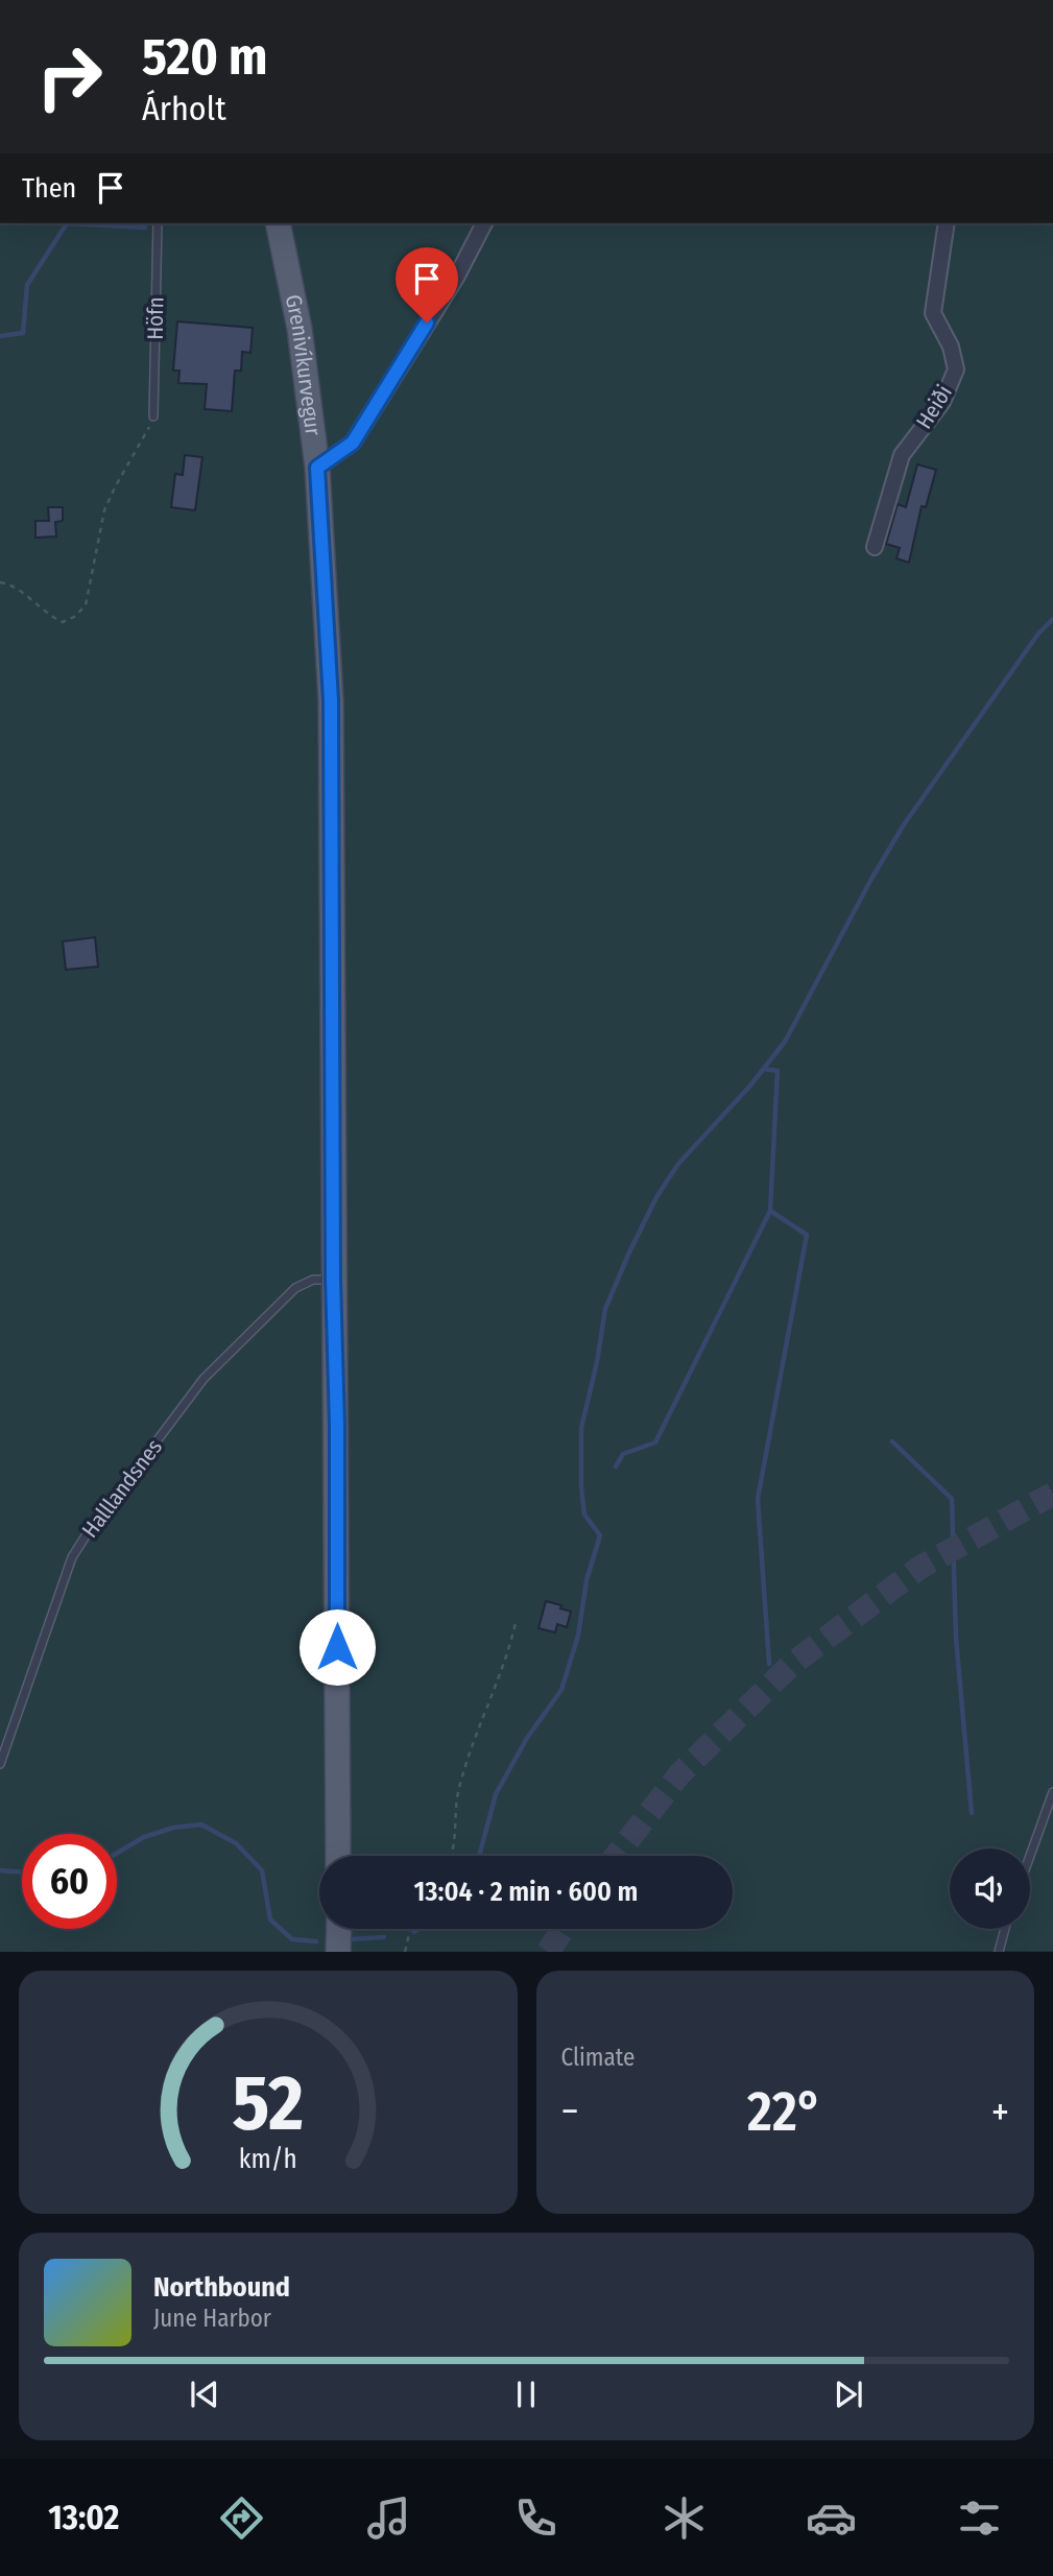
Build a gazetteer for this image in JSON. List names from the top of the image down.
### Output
{
  "streets": {
    "main road": ["Grenivíkurvegur"],
    "street": ["Heiði"],
    "lane": ["Höfn", "Halllandsnes"]
  },
  "crossings": [
    ["Grenivíkurvegur", "Halllandsnes"]
  ],
  "page": {
    "turn": ["520 m", "Árholt"],
    "then": "Then",
    "limit": "60",
    "trip": "13:04 · 2 min · 600 m",
    "tile": "Climate",
    "heat": ["−", "22°", "+"],
    "song": ["Northbound", "June Harbor"],
    "tabs": "13:02",
    "gauge": ["52", "km/h"]
  }
}
